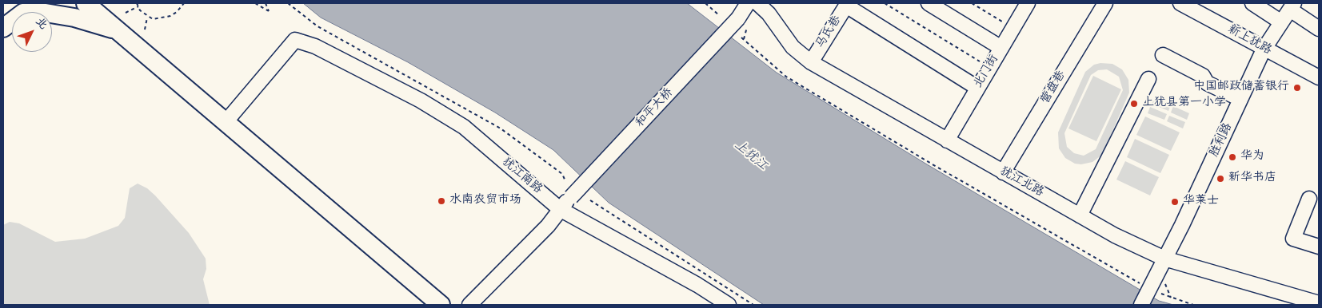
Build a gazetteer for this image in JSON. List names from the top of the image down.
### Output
{
  "streets": {
    "street": [
      "马氏巷",
      "新上犹路",
      "北门街",
      "营盘巷",
      "和平大桥",
      "胜利路",
      "犹江南路",
      "犹江北路"
    ]
  },
  "crossings": [
    ["马氏巷", "犹江北路"],
    ["新上犹路", "胜利路"],
    ["北门街", "犹江北路"],
    ["营盘巷", "犹江北路"],
    ["和平大桥", "犹江南路"],
    ["胜利路", "犹江北路"]
  ],
  "water": ["上犹江"],
  "places": [
    "中国邮政储蓄银行",
    "上犹县第一小学",
    "华为",
    "新华书店",
    "水南农贸市场",
    "华莱士"
  ],
  "north": "top right"
}
